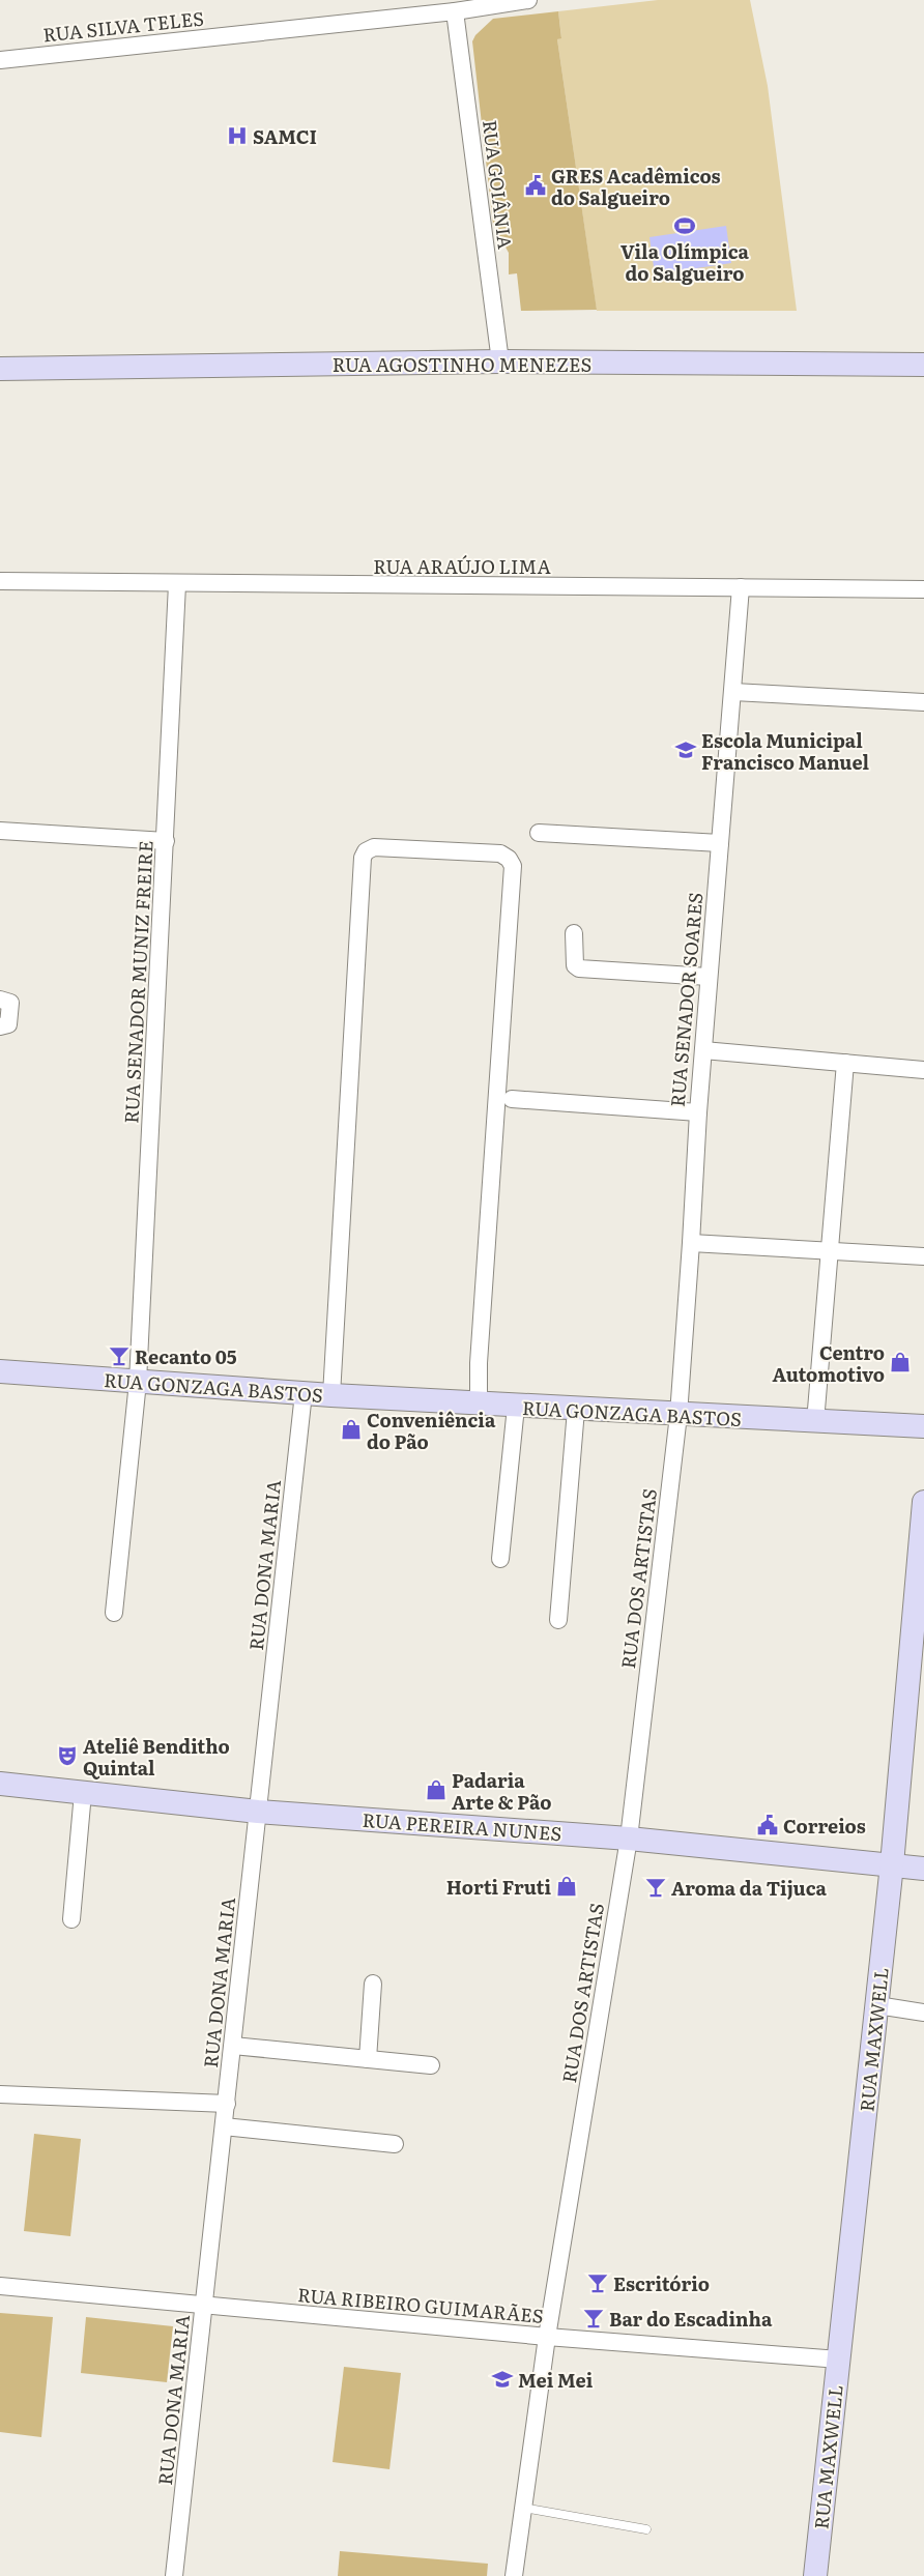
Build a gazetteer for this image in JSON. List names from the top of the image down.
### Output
{
  "streets": {
    "main road": [
      "RUA AGOSTINHO MENEZES",
      "RUA GONZAGA BASTOS",
      "RUA PEREIRA NUNES",
      "RUA MAXWELL"
    ],
    "street": [
      "RUA SILVA TELES",
      "RUA GOIÂNIA",
      "RUA ARAÚJO LIMA",
      "RUA SENADOR MUNIZ FREIRE",
      "RUA SENADOR SOARES",
      "RUA DONA MARIA",
      "RUA DOS ARTISTAS",
      "RUA RIBEIRO GUIMARÃES"
    ]
  },
  "crossings": [
    ["RUA SILVA TELES", "RUA GOIÂNIA"],
    ["RUA GOIÂNIA", "RUA AGOSTINHO MENEZES"],
    ["RUA ARAÚJO LIMA", "RUA SENADOR MUNIZ FREIRE"],
    ["RUA ARAÚJO LIMA", "RUA SENADOR SOARES"],
    ["RUA SENADOR MUNIZ FREIRE", "RUA GONZAGA BASTOS"],
    ["RUA SENADOR SOARES", "RUA GONZAGA BASTOS"],
    ["RUA SENADOR SOARES", "RUA DOS ARTISTAS"],
    ["RUA GONZAGA BASTOS", "RUA DONA MARIA"],
    ["RUA GONZAGA BASTOS", "RUA DOS ARTISTAS"],
    ["RUA DONA MARIA", "RUA PEREIRA NUNES"],
    ["RUA DONA MARIA", "RUA RIBEIRO GUIMARÃES"],
    ["RUA DOS ARTISTAS", "RUA PEREIRA NUNES"],
    ["RUA DOS ARTISTAS", "RUA RIBEIRO GUIMARÃES"],
    ["RUA PEREIRA NUNES", "RUA MAXWELL"],
    ["RUA MAXWELL", "RUA RIBEIRO GUIMARÃES"]
  ],
  "places": {
    "hospital": ["SAMCI"],
    "public building": ["GRES Acadêmicos do Salgueiro", "Correios"],
    "sports": ["Vila Olímpica do Salgueiro"],
    "school or university": ["Escola Municipal Francisco Manuel", "Mei Mei"],
    "bar": [
      "Recanto 05",
      "Aroma da Tijuca",
      "Escritório",
      "Bar do Escadinha"
    ],
    "shop": [
      "Centro Automotivo",
      "Conveniência do Pão",
      "Padaria Arte & Pão",
      "Horti Fruti"
    ],
    "theatre": ["Ateliê Benditho Quintal"]
  }
}
